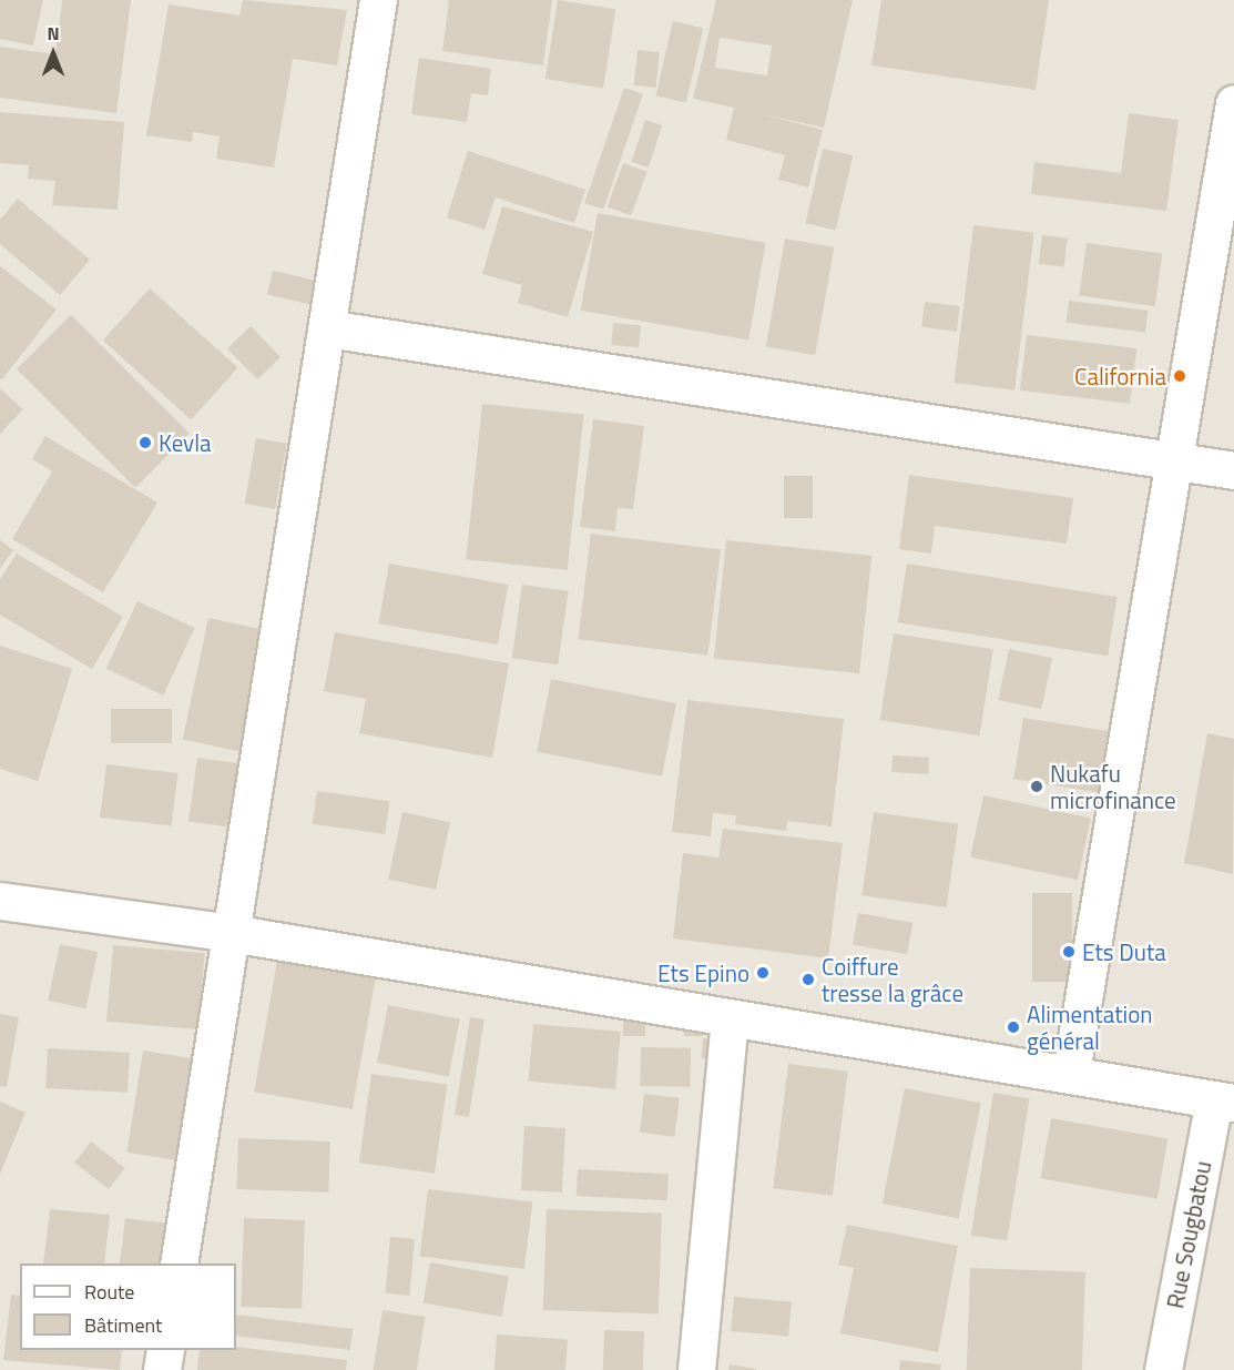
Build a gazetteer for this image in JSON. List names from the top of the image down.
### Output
{
  "streets": {
    "street": ["Rue Sougbatou"]
  },
  "places": [
    "California",
    "Kevla",
    "Nukafu microfinance",
    "Ets Duta",
    "Ets Epino",
    "Coiffure tresse la grâce",
    "Alimentation général"
  ],
  "legend": ["Route", "Bâtiment"],
  "north": "top"
}
